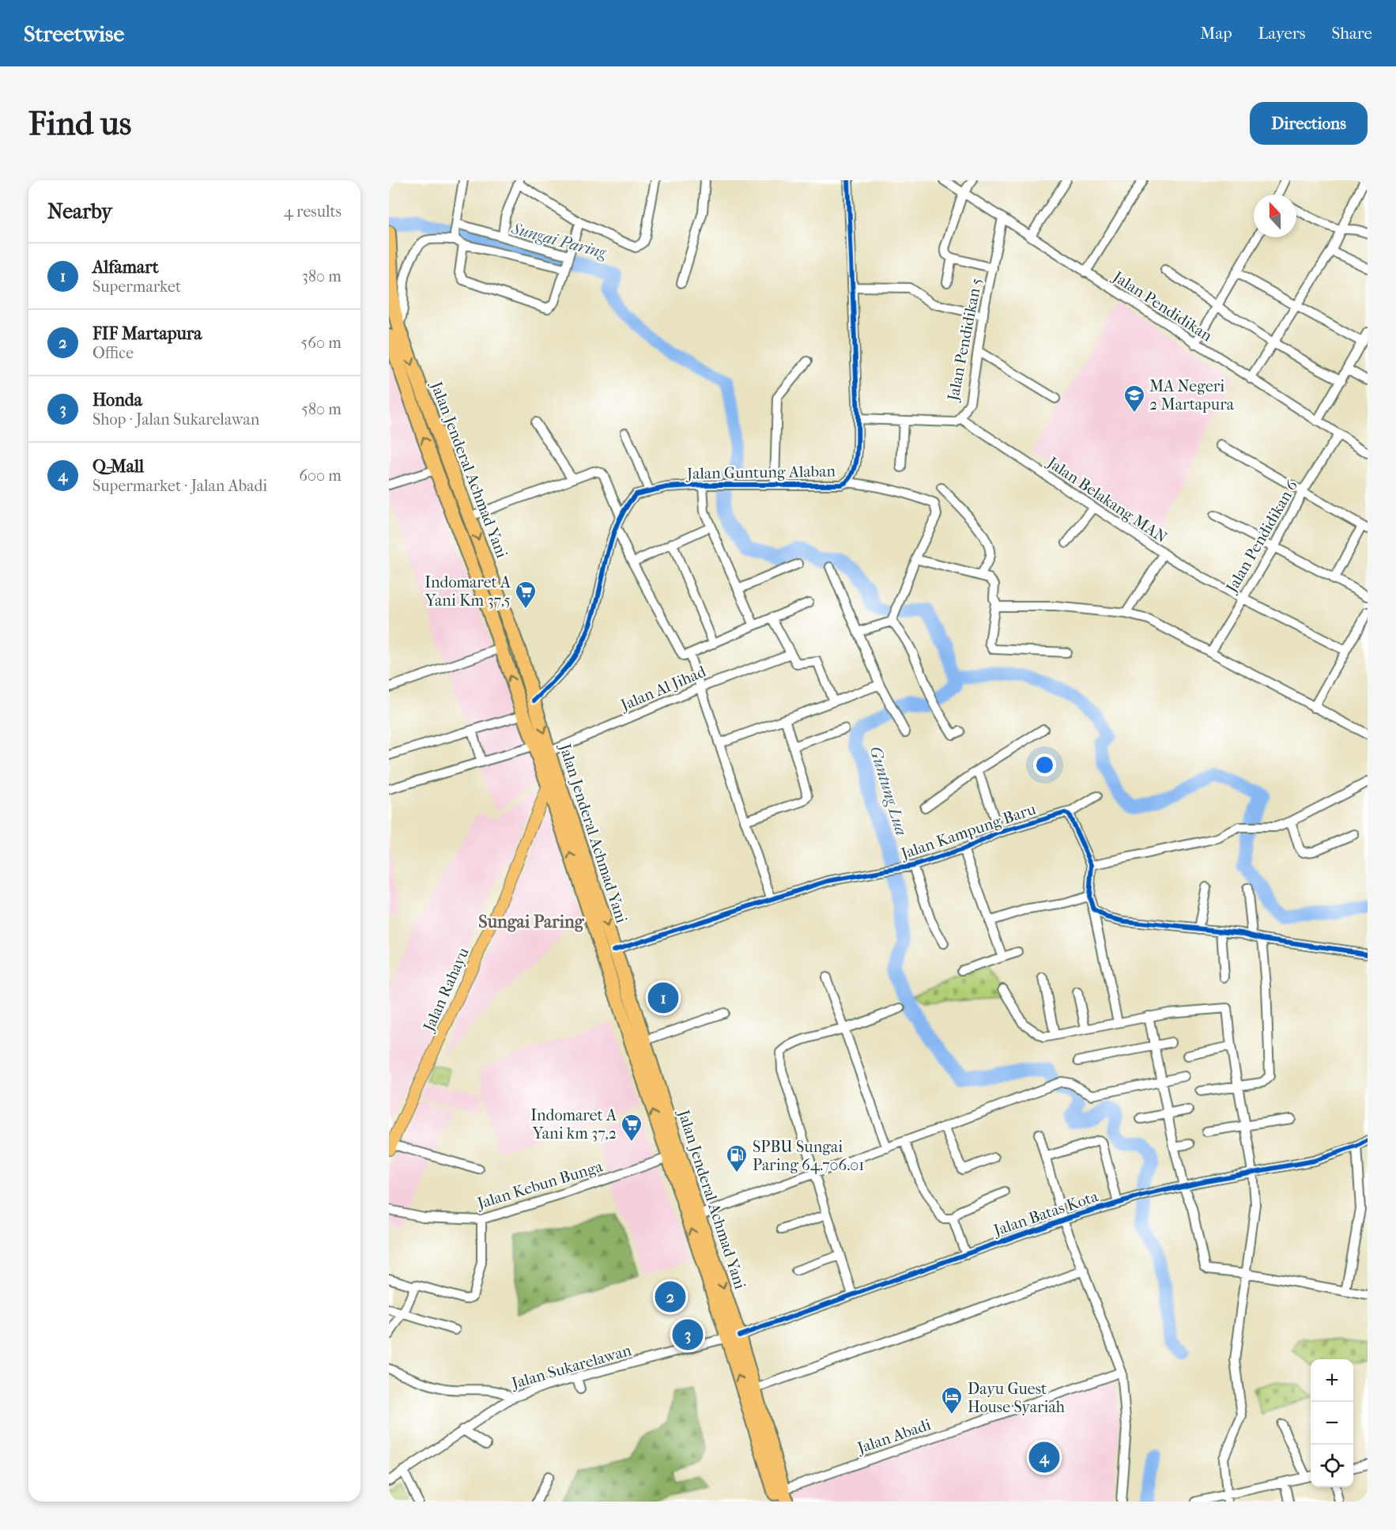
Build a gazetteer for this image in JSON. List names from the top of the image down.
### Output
{
  "streets": {
    "highway": ["Jalan Jenderal Achmad Yani"],
    "main road": ["Jalan Rahayu"],
    "street": [
      "Jalan Pendidikan",
      "Jalan Pendidikan 5",
      "Jalan Guntung Alaban",
      "Jalan Belakang MAN",
      "Jalan Pendidikan 6",
      "Jalan Al Jihad",
      "Jalan Kampung Baru",
      "Jalan Kebun Bunga",
      "Jalan Batas Kota",
      "Jalan Sukarelawan",
      "Jalan Abadi"
    ]
  },
  "crossings": [
    ["Jalan Pendidikan", "Jalan Pendidikan 5"],
    ["Jalan Pendidikan", "Jalan Pendidikan 6"],
    ["Jalan Pendidikan 5", "Jalan Guntung Alaban"],
    ["Jalan Pendidikan 5", "Jalan Belakang MAN"],
    ["Jalan Jenderal Achmad Yani", "Jalan Guntung Alaban"],
    ["Jalan Jenderal Achmad Yani", "Jalan Al Jihad"],
    ["Jalan Jenderal Achmad Yani", "Jalan Kampung Baru"],
    ["Jalan Jenderal Achmad Yani", "Jalan Rahayu"],
    ["Jalan Jenderal Achmad Yani", "Jalan Kebun Bunga"],
    ["Jalan Jenderal Achmad Yani", "Jalan Batas Kota"],
    ["Jalan Jenderal Achmad Yani", "Jalan Sukarelawan"],
    ["Jalan Jenderal Achmad Yani", "Jalan Abadi"],
    ["Jalan Belakang MAN", "Jalan Pendidikan 6"],
    ["Jalan Batas Kota", "Jalan Sukarelawan"]
  ],
  "districts": ["Sungai Paring"],
  "water": ["Sungai Paring", "Guntung Lua"],
  "places": {
    "school or university": ["MA Negeri 2 Martapura"],
    "supermarket": ["Indomaret A Yani Km 37,5", "Indomaret A Yani km 37,2"],
    "fuel station": ["SPBU Sungai Paring 64.706.01"],
    "hotel": ["Dayu Guest House Syariah"]
  },
  "north": "top",
  "page": {
    "header": "Streetwise",
    "nav": ["Map", "Layers", "Share"],
    "buttons": "Directions",
    "title": "Find us",
    "heading": ["Nearby", "4 results"],
    "list": [
      {
        "mark": "1",
        "name": "Alfamart",
        "note": "Supermarket",
        "value": "380 m"
      },
      {
        "mark": "2",
        "name": "FIF Martapura",
        "note": "Office",
        "value": "560 m"
      },
      {
        "mark": "3",
        "name": "Honda",
        "note": "Shop · Jalan Sukarelawan",
        "value": "580 m"
      },
      {
        "mark": "4",
        "name": "Q-Mall",
        "note": "Supermarket · Jalan Abadi",
        "value": "600 m"
      }
    ],
    "pins": [
      "1",
      "2",
      "3",
      "4"
    ],
    "map_buttons": ["+", "−"]
  }
}
